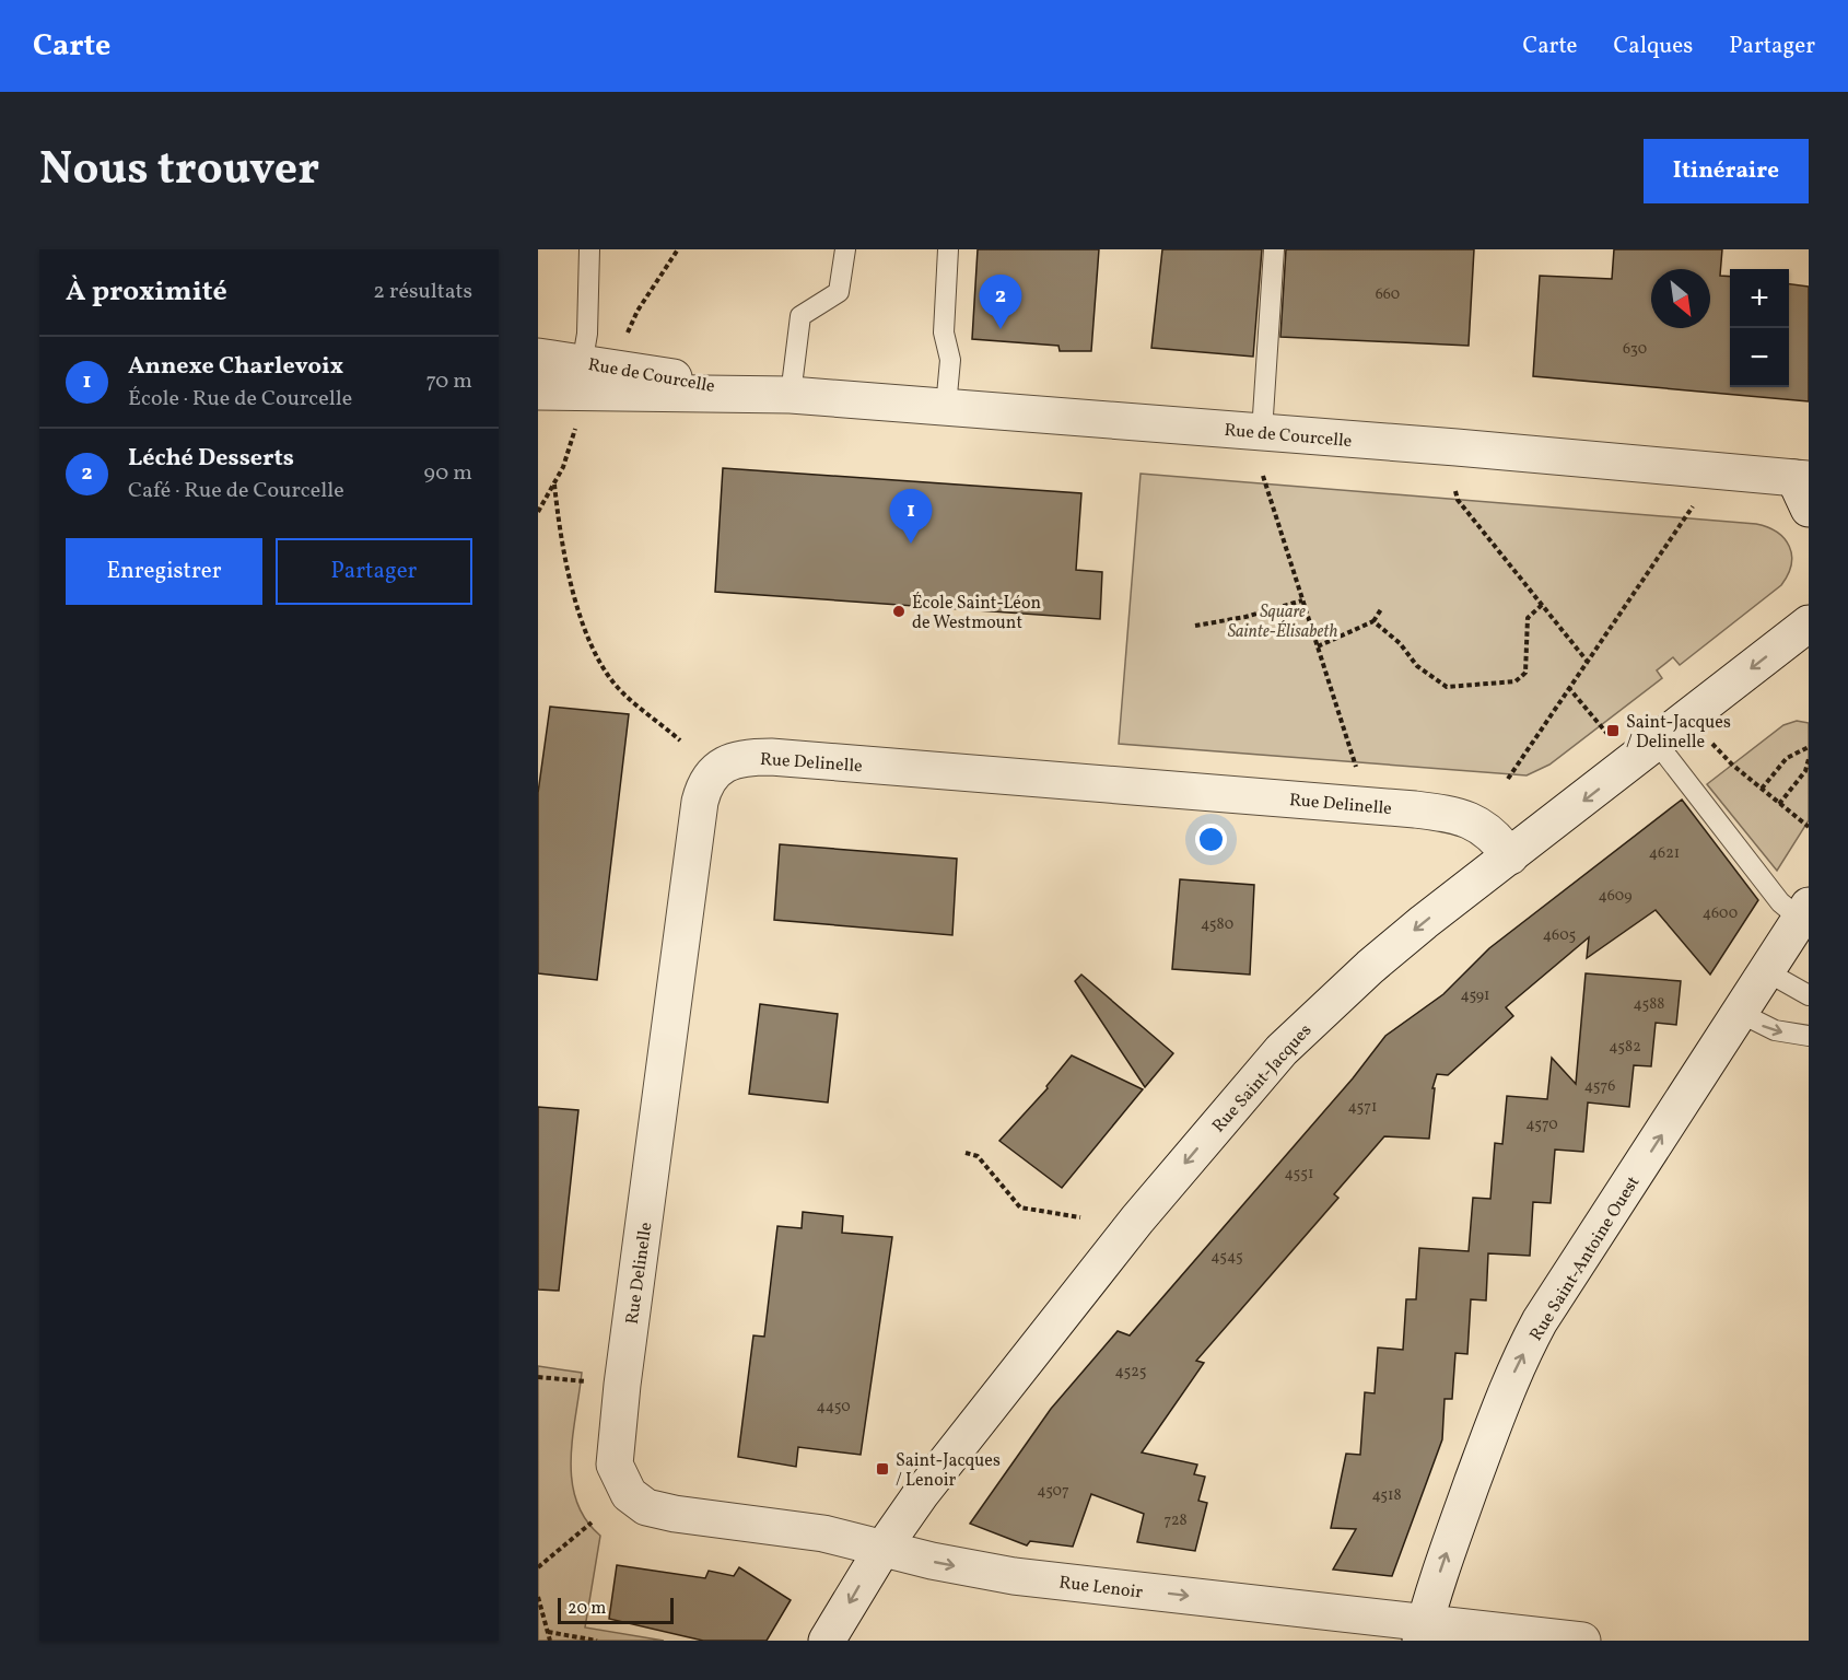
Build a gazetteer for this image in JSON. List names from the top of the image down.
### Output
{
  "streets": {
    "street": [
      "Rue de Courcelle",
      "Rue Delinelle",
      "Rue Saint-Jacques",
      "Rue Saint-Antoine Ouest",
      "Rue Lenoir"
    ]
  },
  "crossings": [
    ["Rue Delinelle", "Rue Saint-Jacques"],
    ["Rue Delinelle", "Rue Lenoir"],
    ["Rue Saint-Jacques", "Rue Lenoir"],
    ["Rue Saint-Antoine Ouest", "Rue Lenoir"]
  ],
  "one_way": ["Rue Saint-Jacques", "Rue Saint-Antoine Ouest", "Rue Lenoir"],
  "parks": ["Square Sainte-Élisabeth"],
  "places": {
    "other": ["École Saint-Léon de Westmount"],
    "transit": ["Saint-Jacques / Delinelle", "Saint-Jacques / Lenoir"]
  },
  "house_numbers": [
    "660",
    "630",
    "4621",
    "4609",
    "4600",
    "4580",
    "4605",
    "4591",
    "4588",
    "4582",
    "4576",
    "4571",
    "4570",
    "4551",
    "4545",
    "4525",
    "4450",
    "4507",
    "4518",
    "728"
  ],
  "scale_bar": "20 m",
  "north": "bottom right",
  "page": {
    "header": "Carte",
    "nav": ["Carte", "Calques", "Partager"],
    "title": "Nous trouver",
    "buttons": [
      "Itinéraire",
      ["Enregistrer", "Partager"]
    ],
    "heading": ["À proximité", "2 résultats"],
    "map_buttons": ["+", "−"],
    "pins": ["2", "1"],
    "list": [
      {
        "mark": "1",
        "name": "Annexe Charlevoix",
        "note": "École · Rue de Courcelle",
        "value": "70 m"
      },
      {
        "mark": "2",
        "name": "Léché Desserts",
        "note": "Café · Rue de Courcelle",
        "value": "90 m"
      }
    ],
    "scale": "20 m"
  }
}
